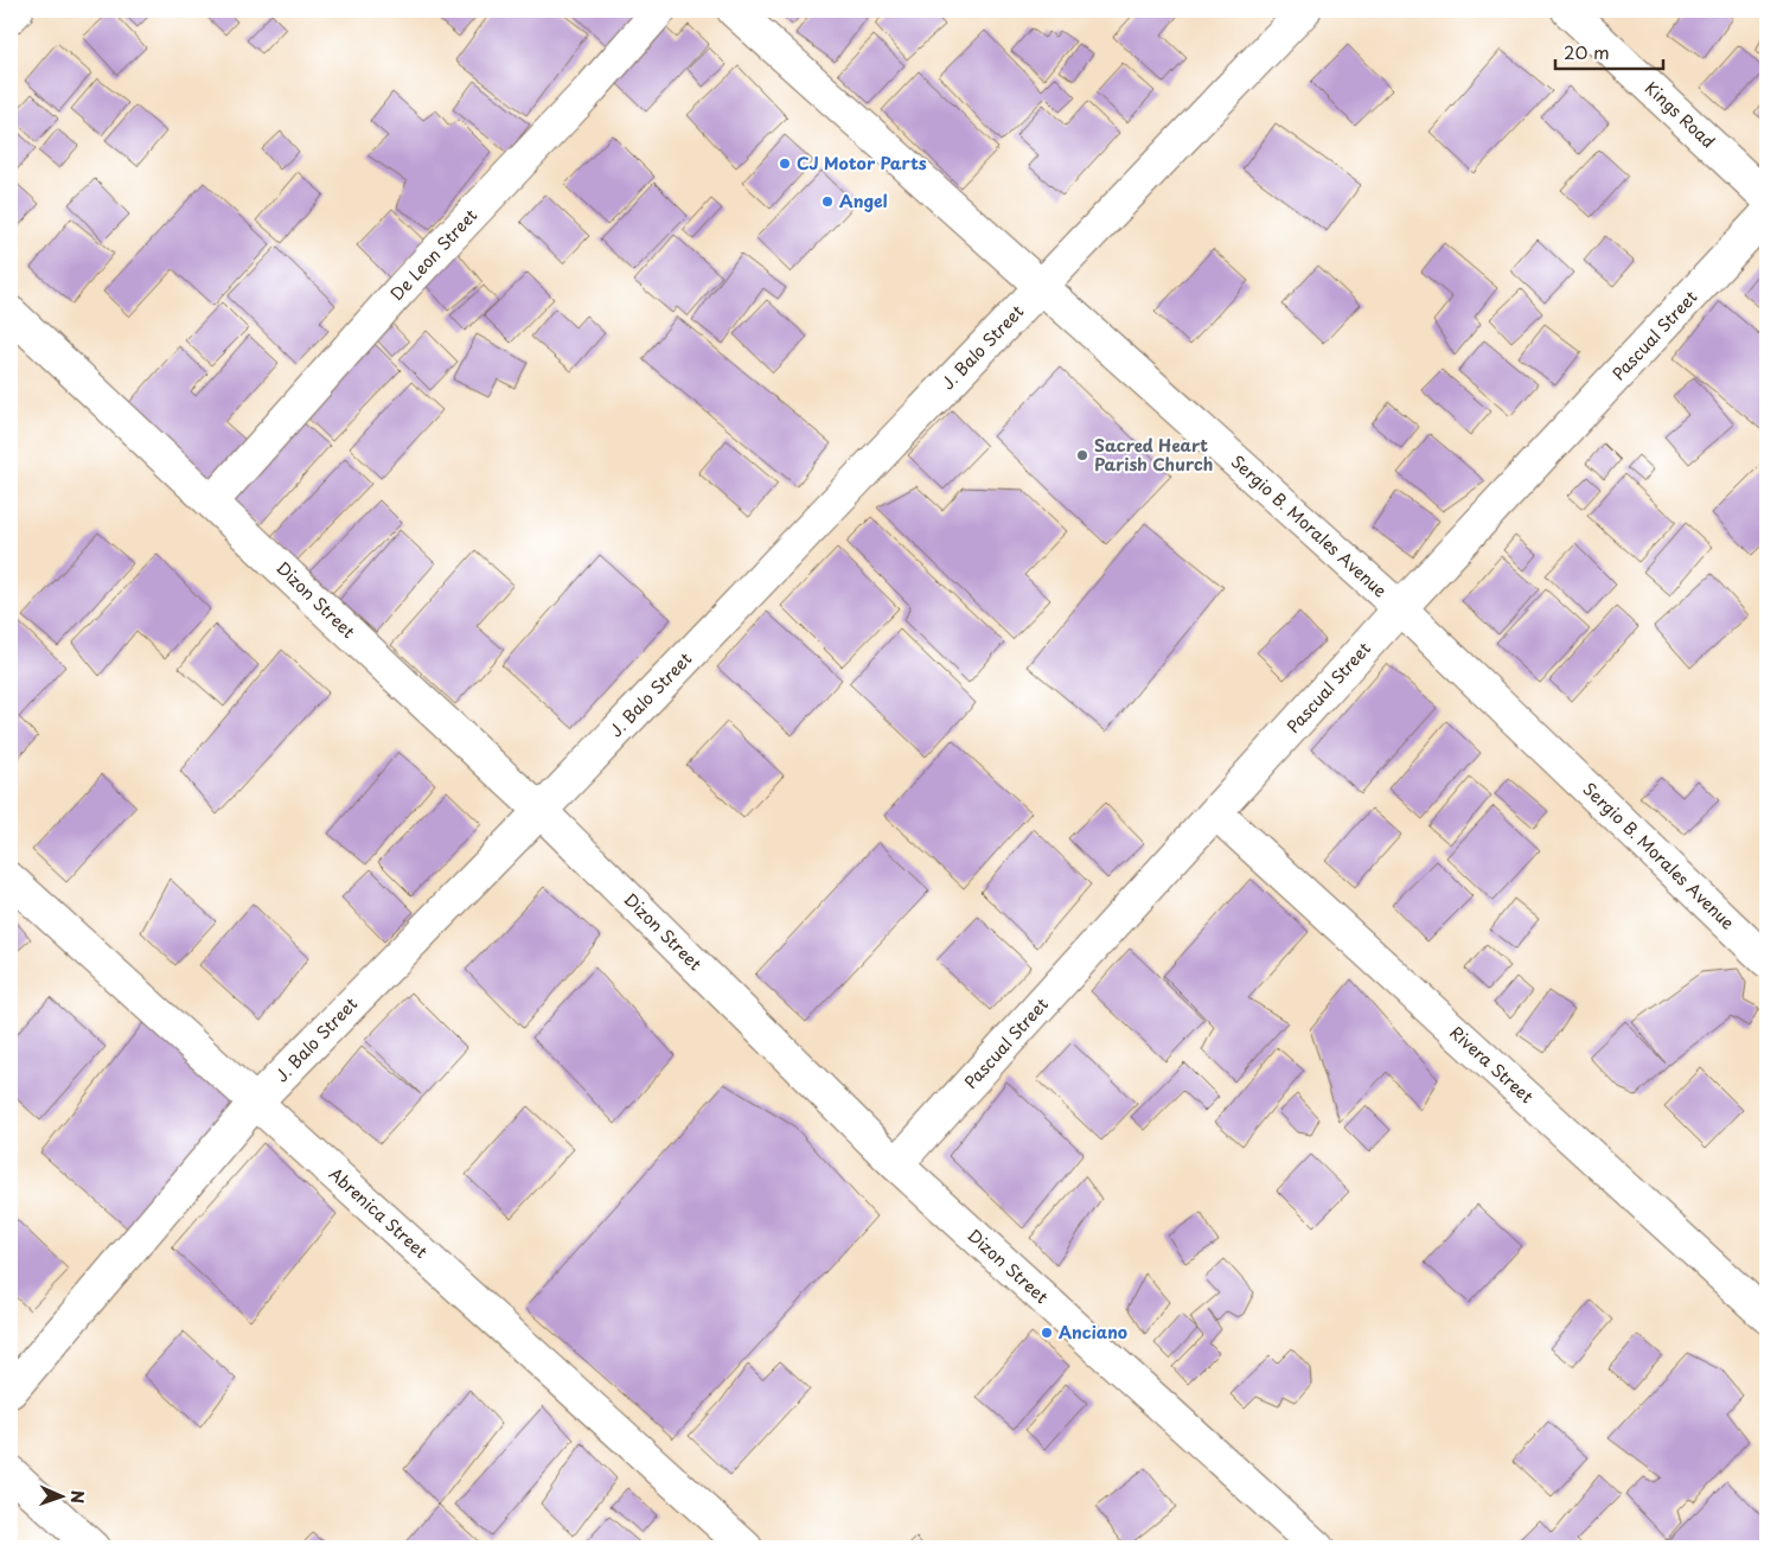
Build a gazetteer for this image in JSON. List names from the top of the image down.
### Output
{
  "streets": {
    "street": [
      "Kings Road",
      "De Leon Street",
      "Pascual Street",
      "J. Balo Street",
      "Sergio B. Morales Avenue",
      "Dizon Street",
      "Rivera Street",
      "Abrenica Street"
    ]
  },
  "crossings": [
    ["De Leon Street", "Dizon Street"],
    ["Pascual Street", "Sergio B. Morales Avenue"],
    ["Pascual Street", "Dizon Street"],
    ["Pascual Street", "Rivera Street"],
    ["J. Balo Street", "Sergio B. Morales Avenue"],
    ["J. Balo Street", "Dizon Street"],
    ["J. Balo Street", "Abrenica Street"]
  ],
  "places": [
    "CJ Motor Parts",
    "Angel",
    "Sacred Heart Parish Church",
    "Anciano"
  ],
  "scale_bar": "20 m",
  "north": "right"
}
